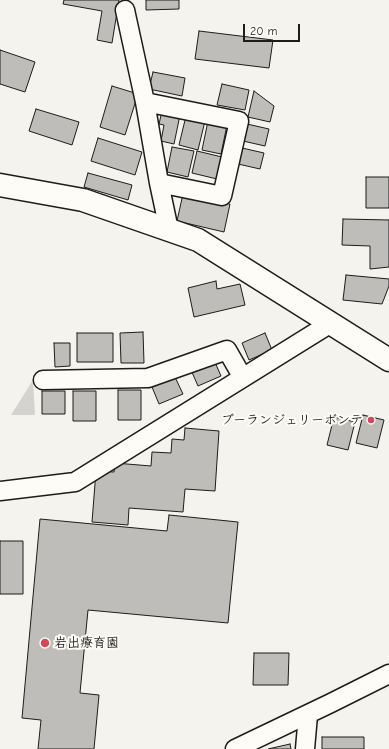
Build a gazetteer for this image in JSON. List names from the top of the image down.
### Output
{
  "places": ["ブーランジェリーボンテ", "岩出療育園"],
  "scale_bar": "20 m"
}
